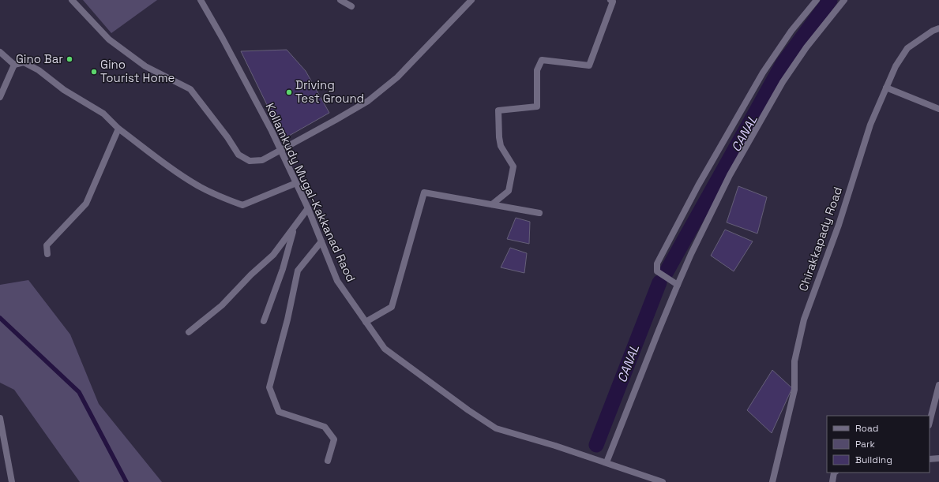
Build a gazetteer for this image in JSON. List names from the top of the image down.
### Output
{
  "streets": {
    "street": ["Kollamkudy Mugal-Kakkanad Raod", "Chirakkapady Road"]
  },
  "water": ["CANAL"],
  "places": ["Gino Bar", "Gino Tourist Home", "Driving Test Ground"],
  "legend": ["Road", "Park", "Building"]
}
